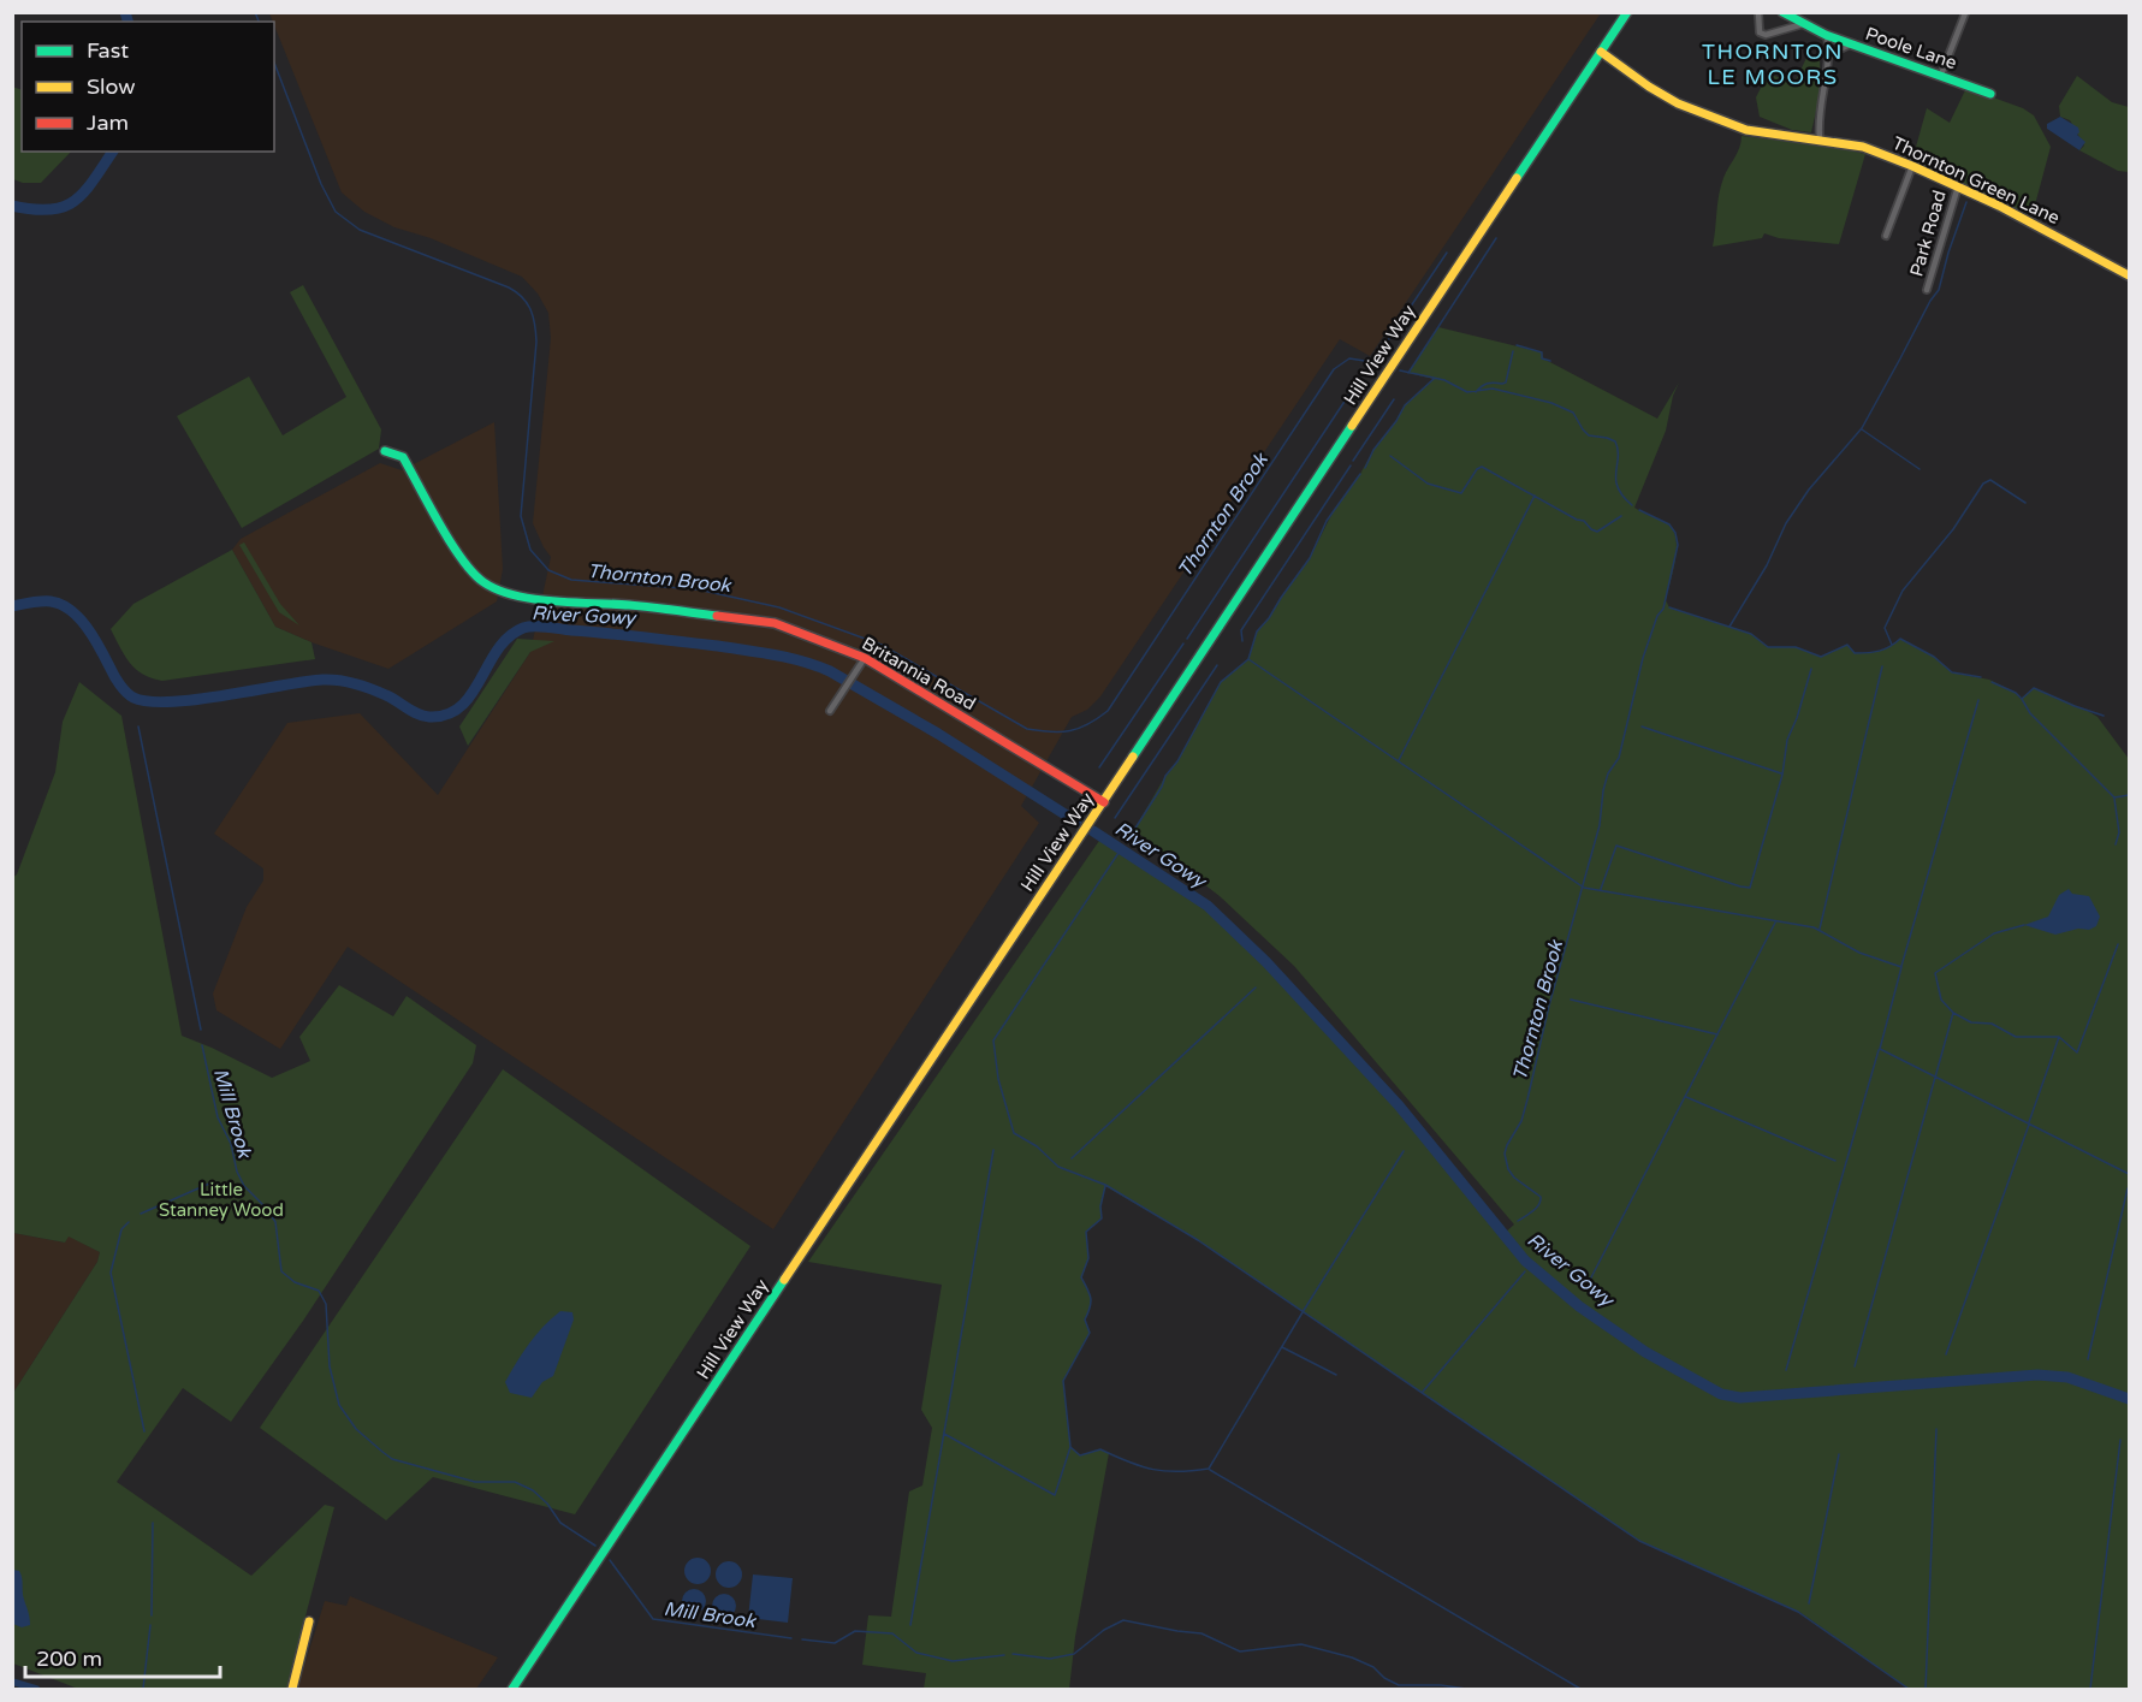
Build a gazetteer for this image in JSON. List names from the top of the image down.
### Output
{
  "streets": {
    "main road": [
      "Poole Lane",
      "Thornton Green Lane",
      "Hill View Way",
      "Britannia Road"
    ],
    "street": ["Park Road"]
  },
  "crossings": [
    ["Thornton Green Lane", "Park Road"],
    ["Thornton Green Lane", "Hill View Way"],
    ["Hill View Way", "Britannia Road"]
  ],
  "districts": ["THORNTON LE MOORS"],
  "water": ["Thornton Brook", "River Gowy", "Mill Brook"],
  "parks": ["Little Stanney Wood"],
  "legend": ["Fast", "Slow", "Jam"],
  "scale_bar": "200 m"
}
